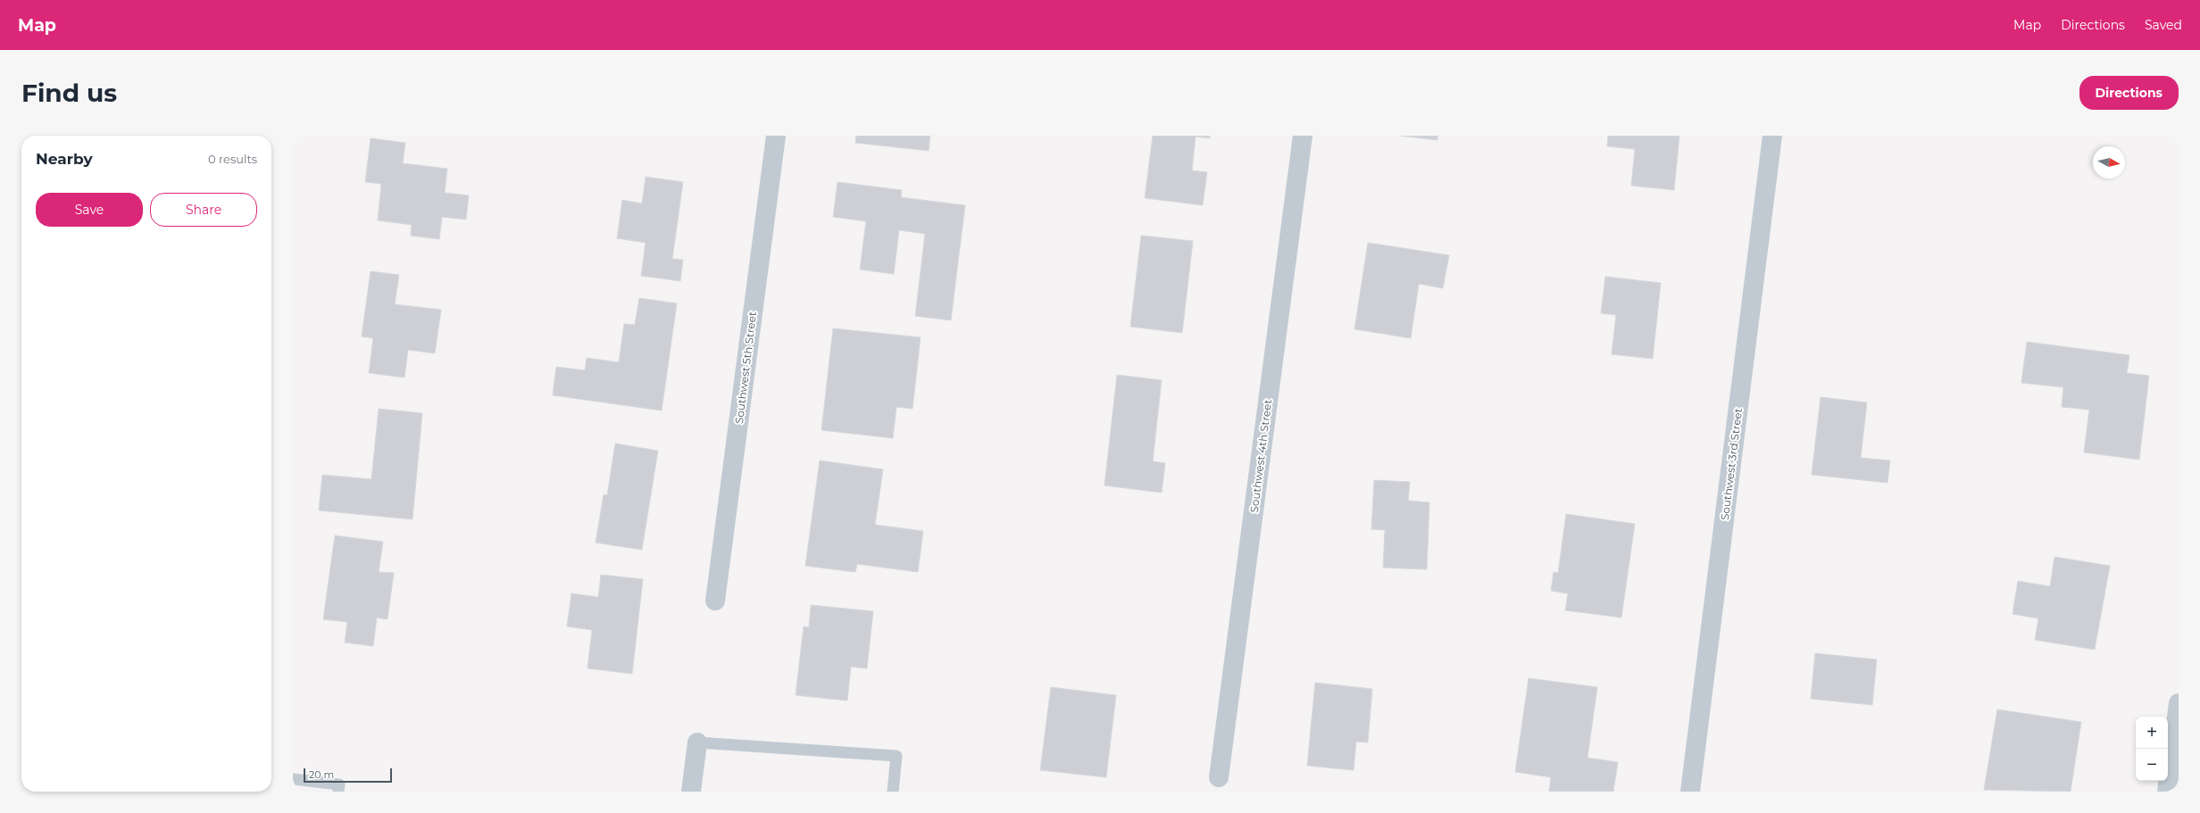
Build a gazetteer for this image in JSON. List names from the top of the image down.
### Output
{
  "streets": {
    "street": ["Southwest 5th Street", "Southwest 4th Street", "Southwest 3rd Street"]
  },
  "scale_bar": "20 m",
  "north": "right",
  "page": {
    "header": "Map",
    "nav": ["Map", "Directions", "Saved"],
    "buttons": [
      "Directions",
      ["Save", "Share"]
    ],
    "title": "Find us",
    "heading": ["Nearby", "0 results"],
    "map_buttons": ["+", "−"],
    "scale": "20 m"
  }
}
